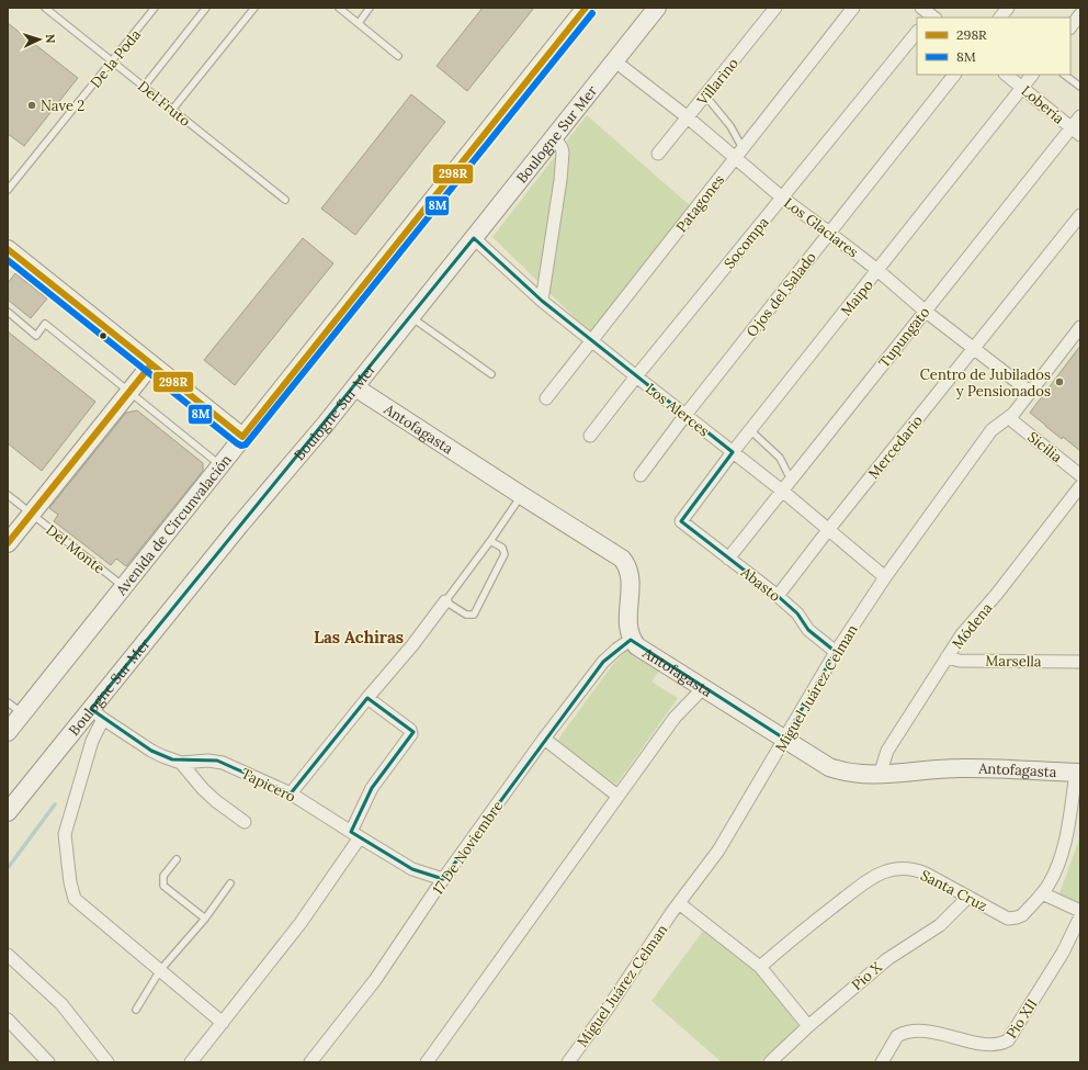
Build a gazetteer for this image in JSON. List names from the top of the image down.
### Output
{
  "streets": {
    "street": [
      "Villarino",
      "Lobería",
      "Boulogne Sur Mer",
      "Patagones",
      "Los Glaciares",
      "Socompa",
      "Ojos del Salado",
      "Maipo",
      "Tupungato",
      "Los Alerces",
      "Antofagasta",
      "Mercedario",
      "Sicilia",
      "Avenida de Circunvalación",
      "Abasto",
      "Módena",
      "Marsella",
      "Miguel Juárez Celman",
      "Tapicero",
      "17 De Noviembre",
      "Santa Cruz",
      "Pio X",
      "Pio XII"
    ],
    "lane": ["De la Poda", "Del Fruto", "Del Monte"]
  },
  "crossings": [
    ["De la Poda", "Del Fruto"],
    ["Villarino", "Los Glaciares"],
    ["Lobería", "Maipo"],
    ["Lobería", "Tupungato"],
    ["Boulogne Sur Mer", "Los Glaciares"],
    ["Boulogne Sur Mer", "Los Alerces"],
    ["Boulogne Sur Mer", "Antofagasta"],
    ["Boulogne Sur Mer", "Tapicero"],
    ["Patagones", "Los Glaciares"],
    ["Patagones", "Los Alerces"],
    ["Los Glaciares", "Socompa"],
    ["Los Glaciares", "Ojos del Salado"],
    ["Los Glaciares", "Maipo"],
    ["Los Glaciares", "Tupungato"],
    ["Los Glaciares", "Mercedario"],
    ["Los Glaciares", "Miguel Juárez Celman"],
    ["Socompa", "Los Alerces"],
    ["Ojos del Salado", "Los Alerces"],
    ["Maipo", "Los Alerces"],
    ["Maipo", "Abasto"],
    ["Tupungato", "Los Alerces"],
    ["Tupungato", "Abasto"],
    ["Los Alerces", "Mercedario"],
    ["Los Alerces", "Miguel Juárez Celman"],
    ["Antofagasta", "Módena"],
    ["Antofagasta", "Miguel Juárez Celman"],
    ["Antofagasta", "17 De Noviembre"],
    ["Antofagasta", "Santa Cruz"],
    ["Mercedario", "Abasto"],
    ["Sicilia", "Miguel Juárez Celman"],
    ["Avenida de Circunvalación", "Del Monte"],
    ["Abasto", "Miguel Juárez Celman"],
    ["Módena", "Marsella"],
    ["Tapicero", "17 De Noviembre"],
    ["Santa Cruz", "Pio X"]
  ],
  "districts": ["Las Achiras"],
  "places": ["Nave 2", "Centro de Jubilados y Pensionados"],
  "lines": ["transit line 298R", "transit line 8M"],
  "legend": ["298R", "8M"],
  "north": "right"
}
